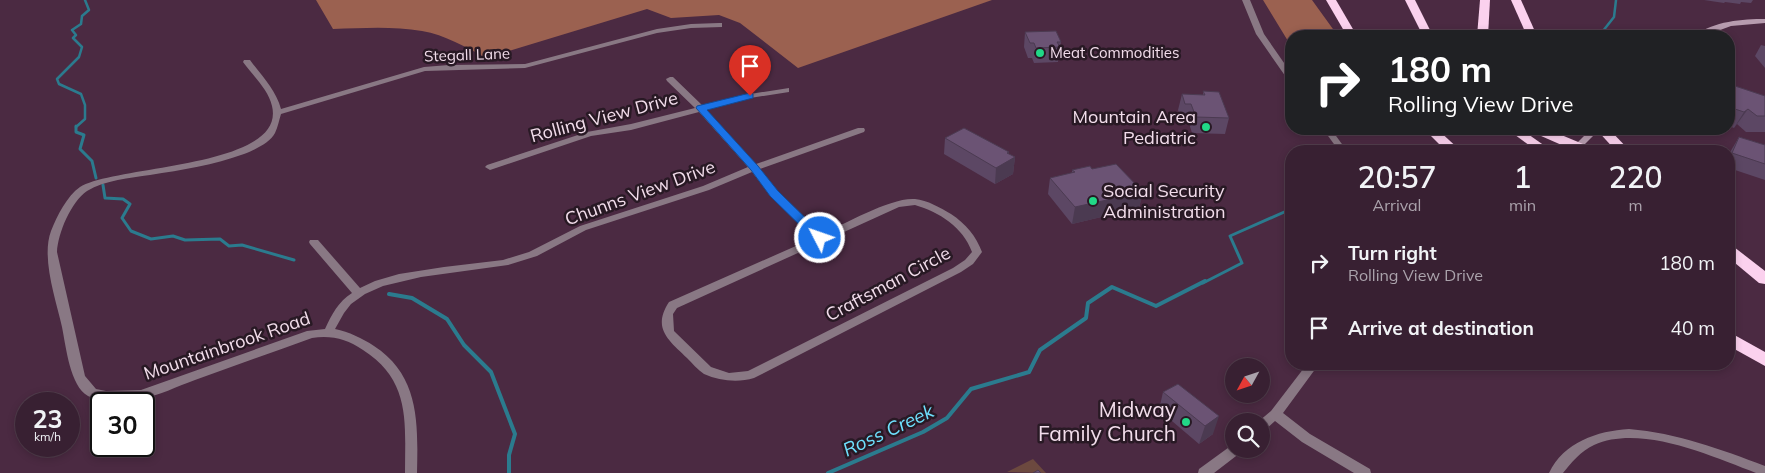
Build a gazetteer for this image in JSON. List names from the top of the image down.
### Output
{
  "streets": {
    "street": [
      "Stegall Lane",
      "Rolling View Drive",
      "Chunns View Drive",
      "Craftsman Circle",
      "Mountainbrook Road"
    ]
  },
  "crossings": [
    ["Stegall Lane", "Mountainbrook Road"],
    ["Chunns View Drive", "Mountainbrook Road"]
  ],
  "water": ["Ross Creek"],
  "places": [
    "Meat Commodities",
    "Mountain Area Pediatric",
    "Social Security Administration",
    "Midway Family Church"
  ],
  "north": "bottom left",
  "page": {
    "turn": ["180 m", "Rolling View Drive"],
    "eta": [
      "20:57",
      "Arrival",
      "1",
      "min",
      "220",
      "m"
    ],
    "list": [
      {
        "name": "Turn right",
        "note": "Rolling View Drive",
        "value": "180 m"
      },
      {
        "name": "Arrive at destination",
        "value": "40 m"
      }
    ],
    "speed": "23 km/h",
    "limit": "30"
  }
}
